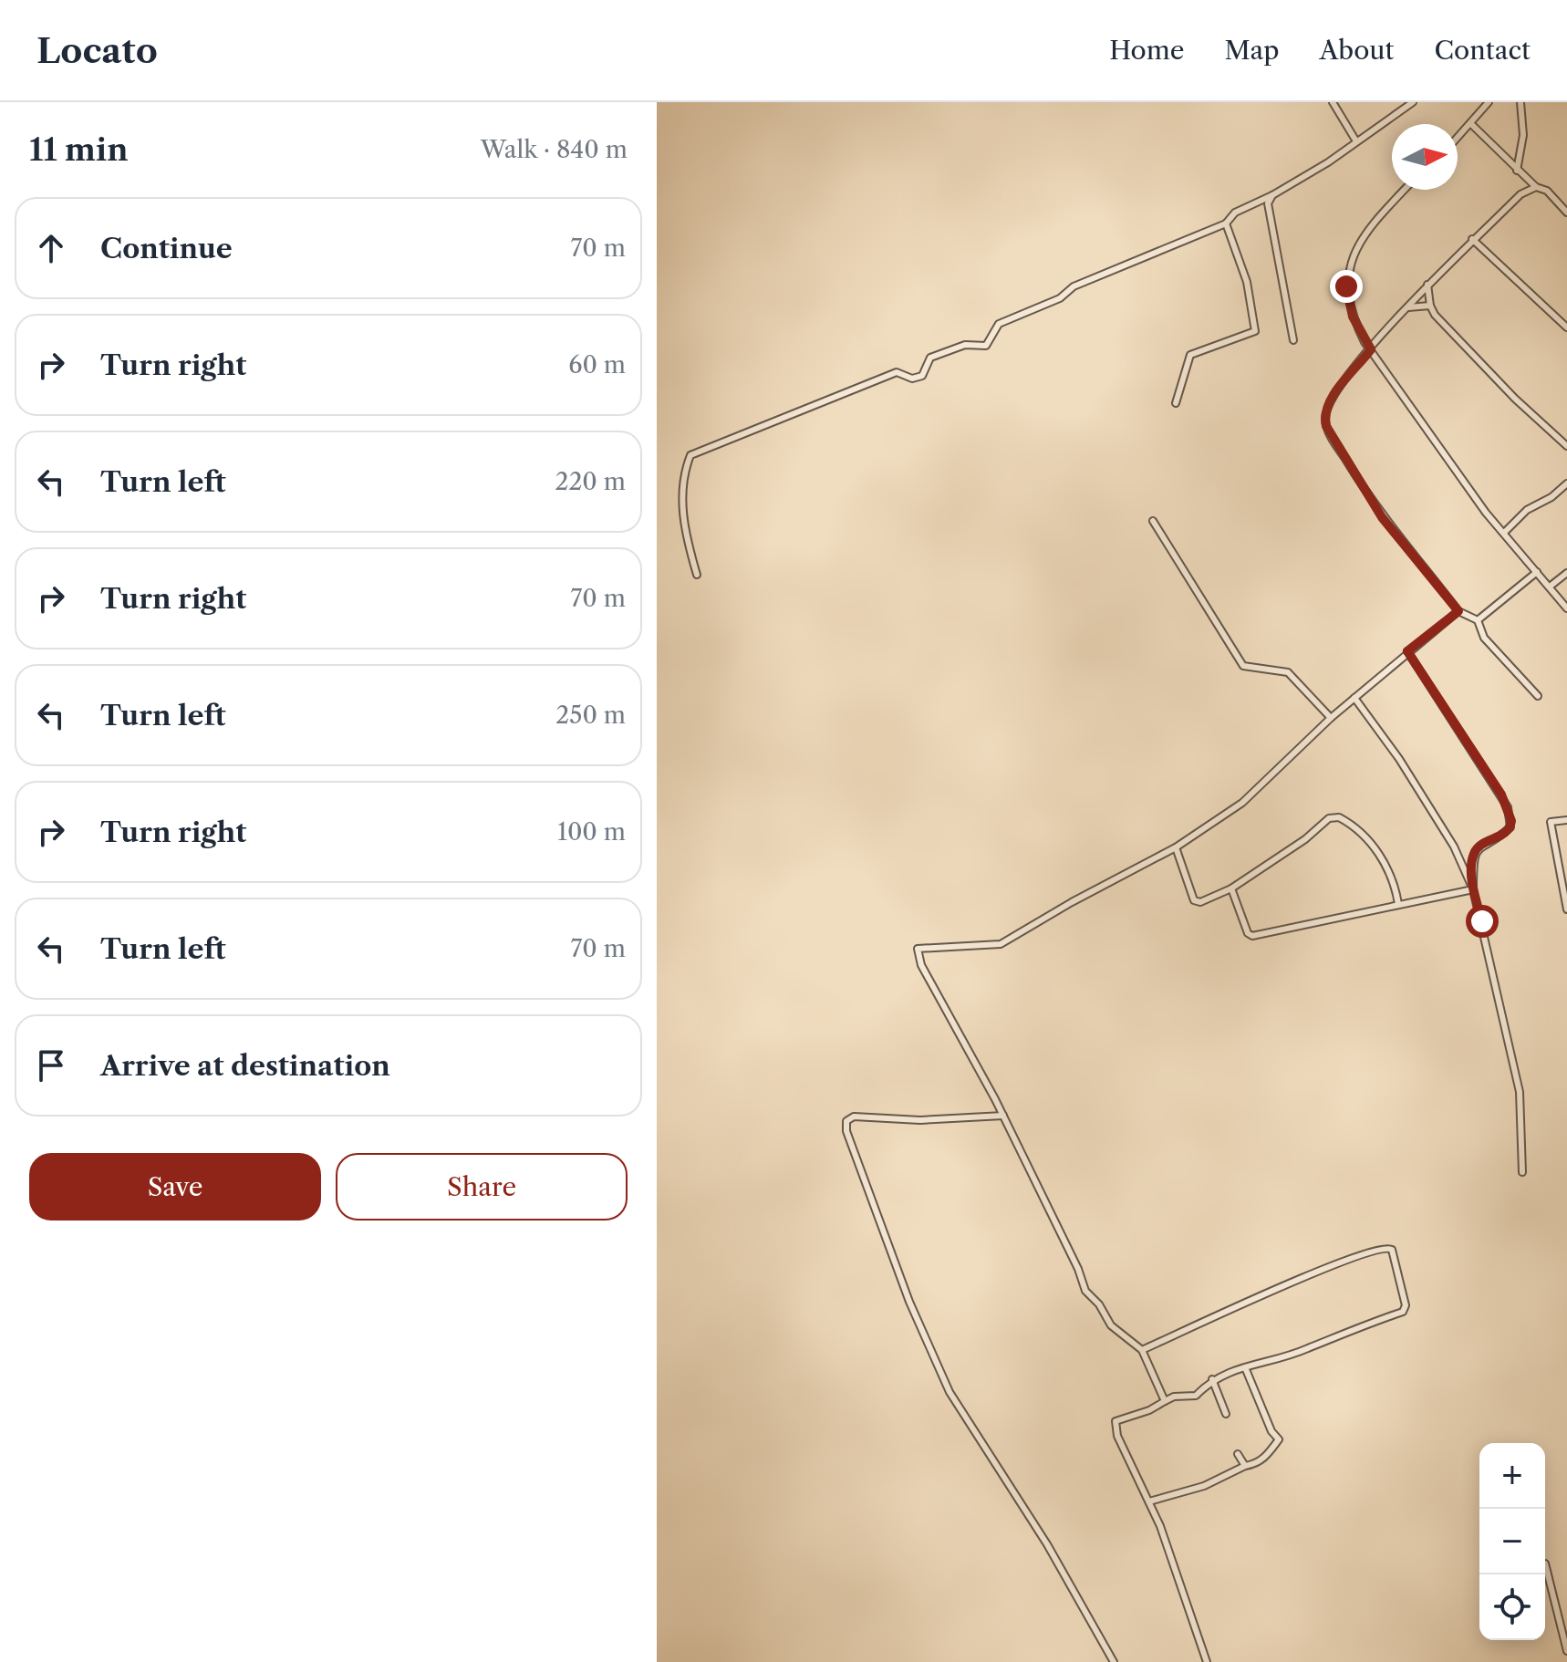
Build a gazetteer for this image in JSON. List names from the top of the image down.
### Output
{
  "north": "right",
  "page": {
    "header": "Locato",
    "nav": [
      "Home",
      "Map",
      "About",
      "Contact"
    ],
    "heading": ["11 min", "Walk · 840 m"],
    "list": [
      ["Continue", "70 m"],
      ["Turn right", "60 m"],
      ["Turn left", "220 m"],
      ["Turn right", "70 m"],
      ["Turn left", "250 m"],
      ["Turn right", "100 m"],
      ["Turn left", "70 m"],
      "Arrive at destination"
    ],
    "buttons": ["Save", "Share"],
    "map_buttons": ["+", "−"]
  }
}
